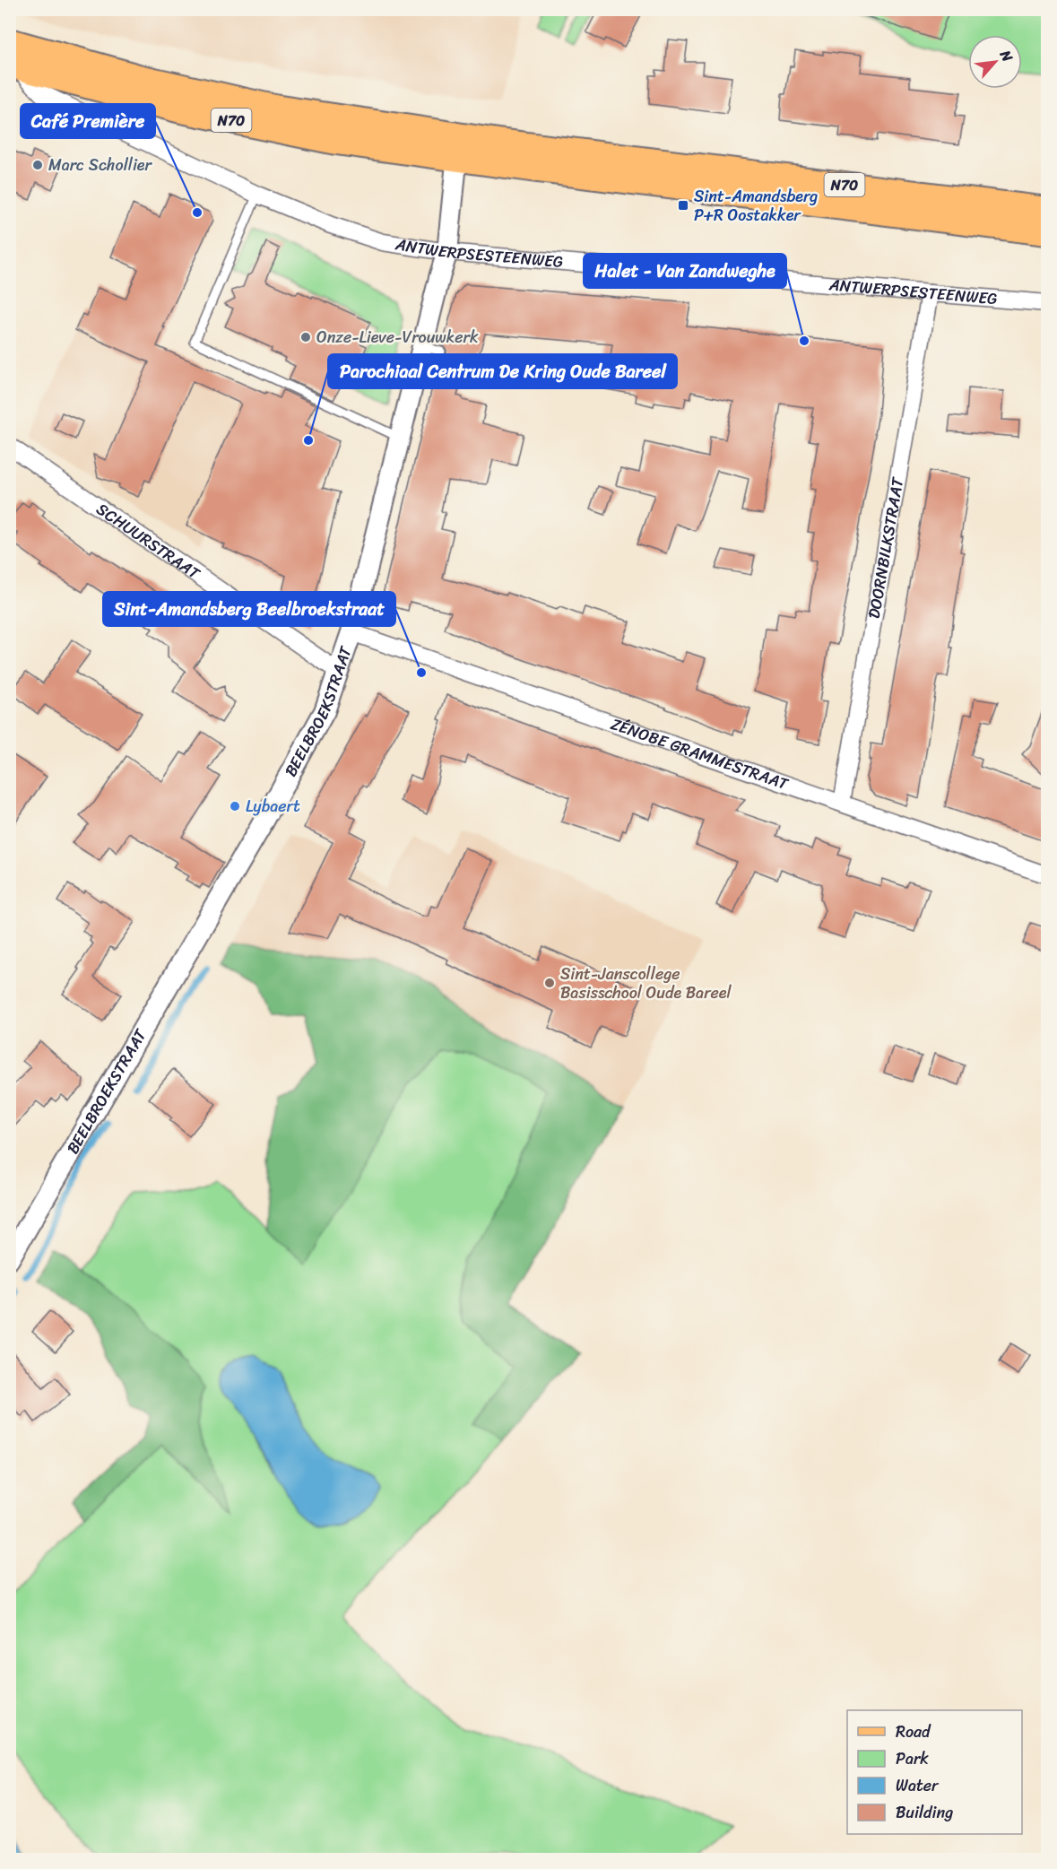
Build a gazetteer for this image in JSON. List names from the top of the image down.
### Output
{
  "streets": {
    "main road": ["N70", "ANTWERPSESTEENWEG"],
    "street": [
      "SCHUURSTRAAT",
      "DOORNBILKSTRAAT",
      "BEELBROEKSTRAAT",
      "ZÉNOBE GRAMMESTRAAT"
    ]
  },
  "crossings": [
    ["ANTWERPSESTEENWEG", "DOORNBILKSTRAAT"],
    ["ANTWERPSESTEENWEG", "BEELBROEKSTRAAT"],
    ["SCHUURSTRAAT", "BEELBROEKSTRAAT"],
    ["DOORNBILKSTRAAT", "ZÉNOBE GRAMMESTRAAT"],
    ["BEELBROEKSTRAAT", "ZÉNOBE GRAMMESTRAAT"]
  ],
  "places": {
    "other": [
      "Marc Schollier",
      "Café Première",
      "Onze-Lieve-Vrouwkerk",
      "Halet - Van Zandweghe",
      "Parochiaal Centrum De Kring Oude Bareel",
      "Sint-Amandsberg Beelbroekstraat",
      "Lybaert",
      "Sint-Janscollege Basisschool Oude Bareel"
    ],
    "transit": ["Sint-Amandsberg P+R Oostakker"]
  },
  "legend": [
    "Road",
    "Park",
    "Water",
    "Building"
  ],
  "north": "top right"
}
